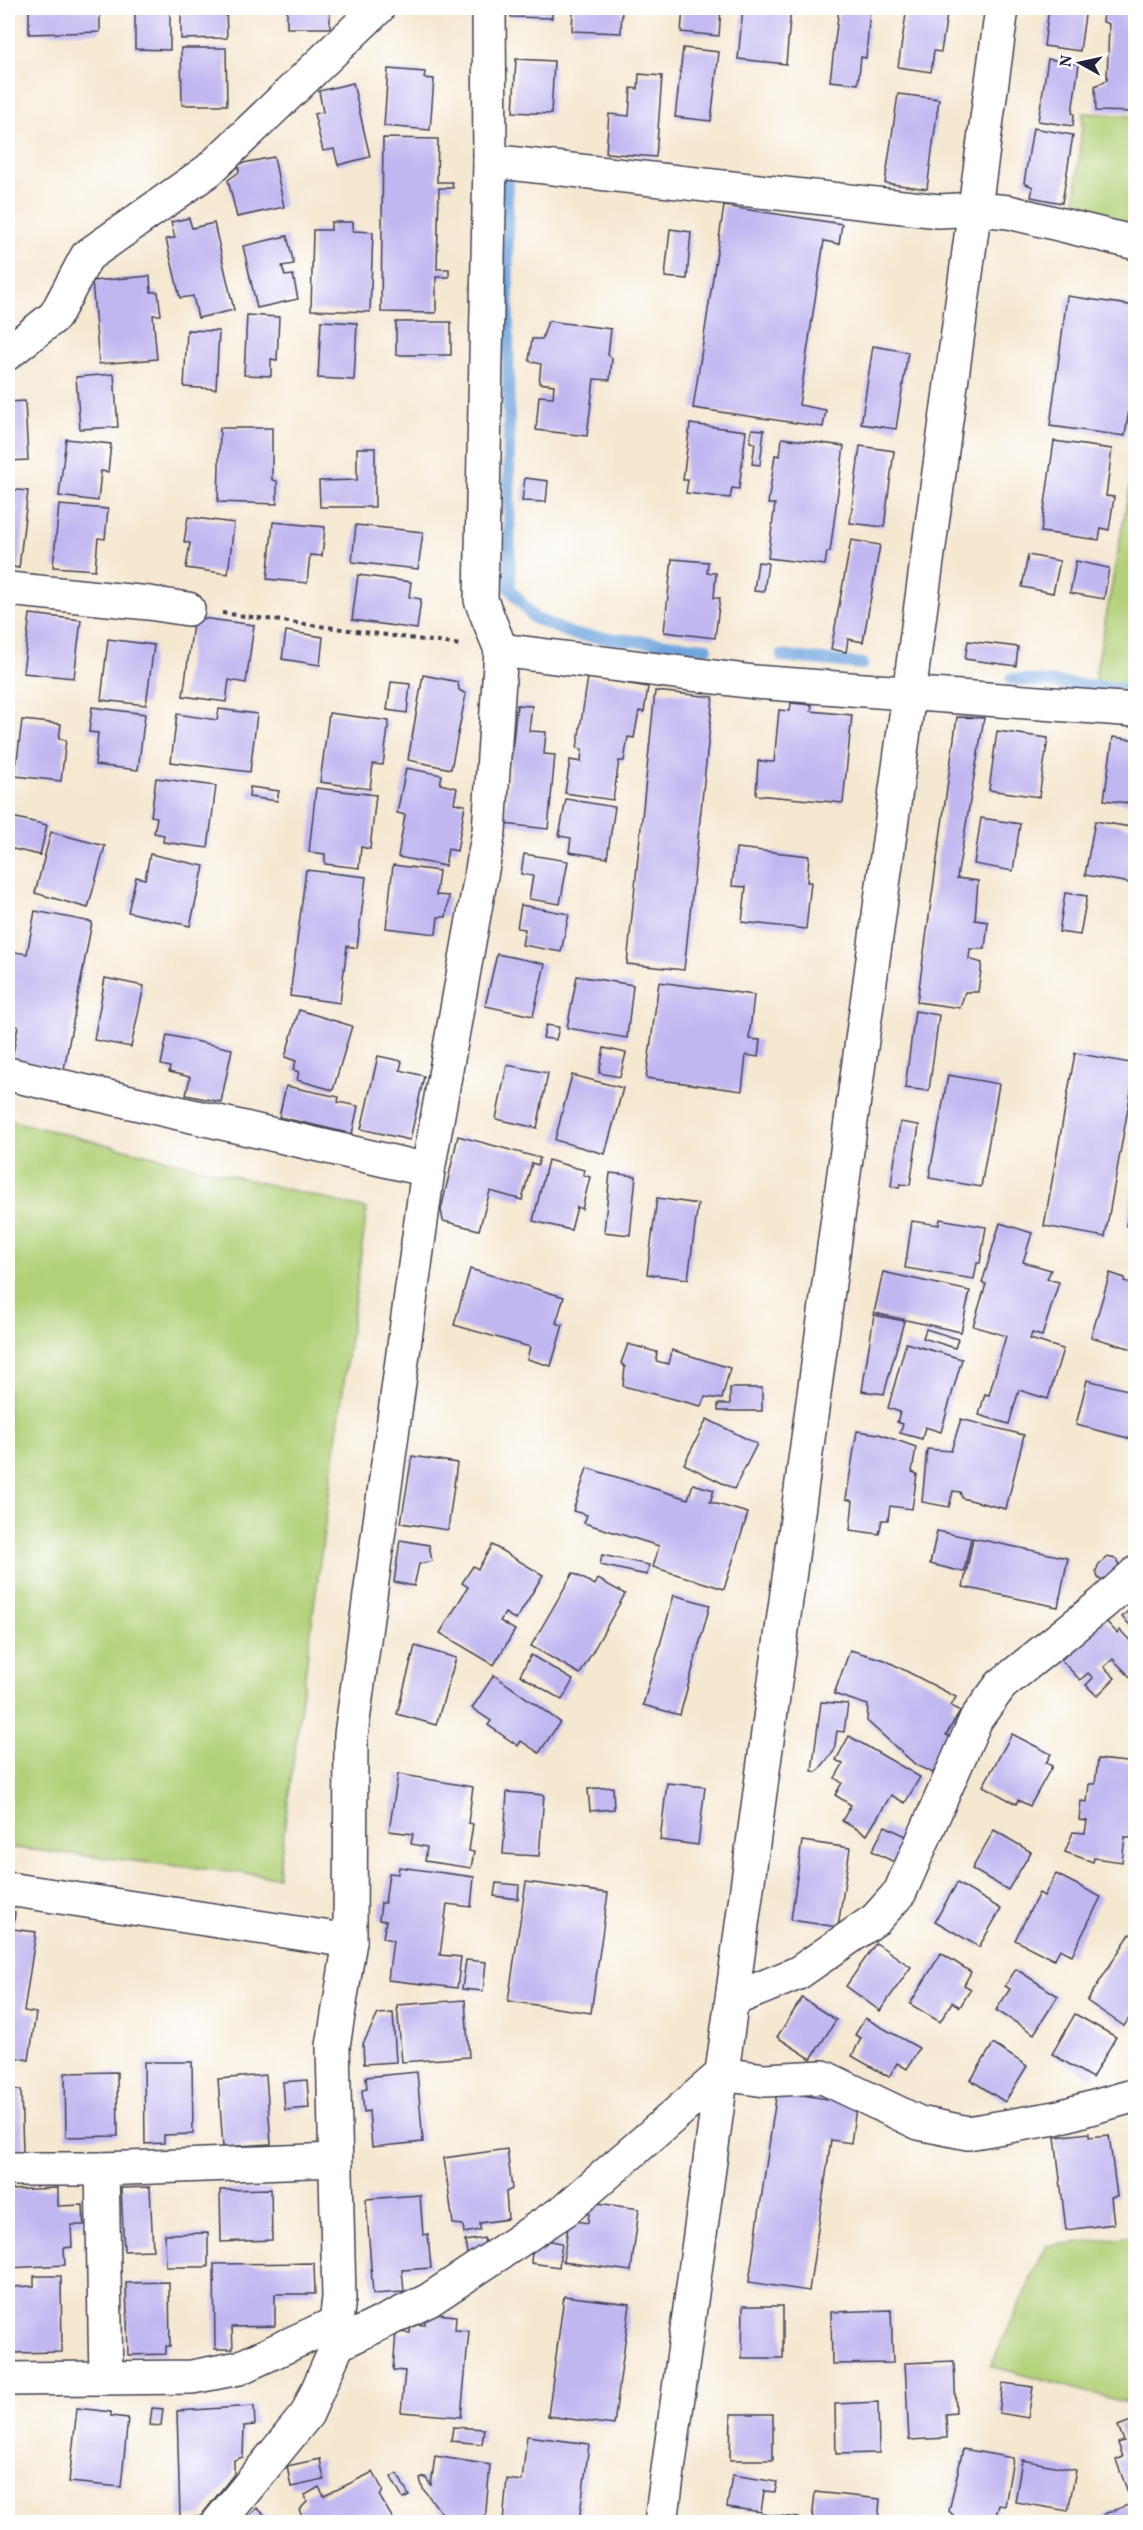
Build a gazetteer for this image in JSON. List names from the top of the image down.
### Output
{
  "north": "left"
}
